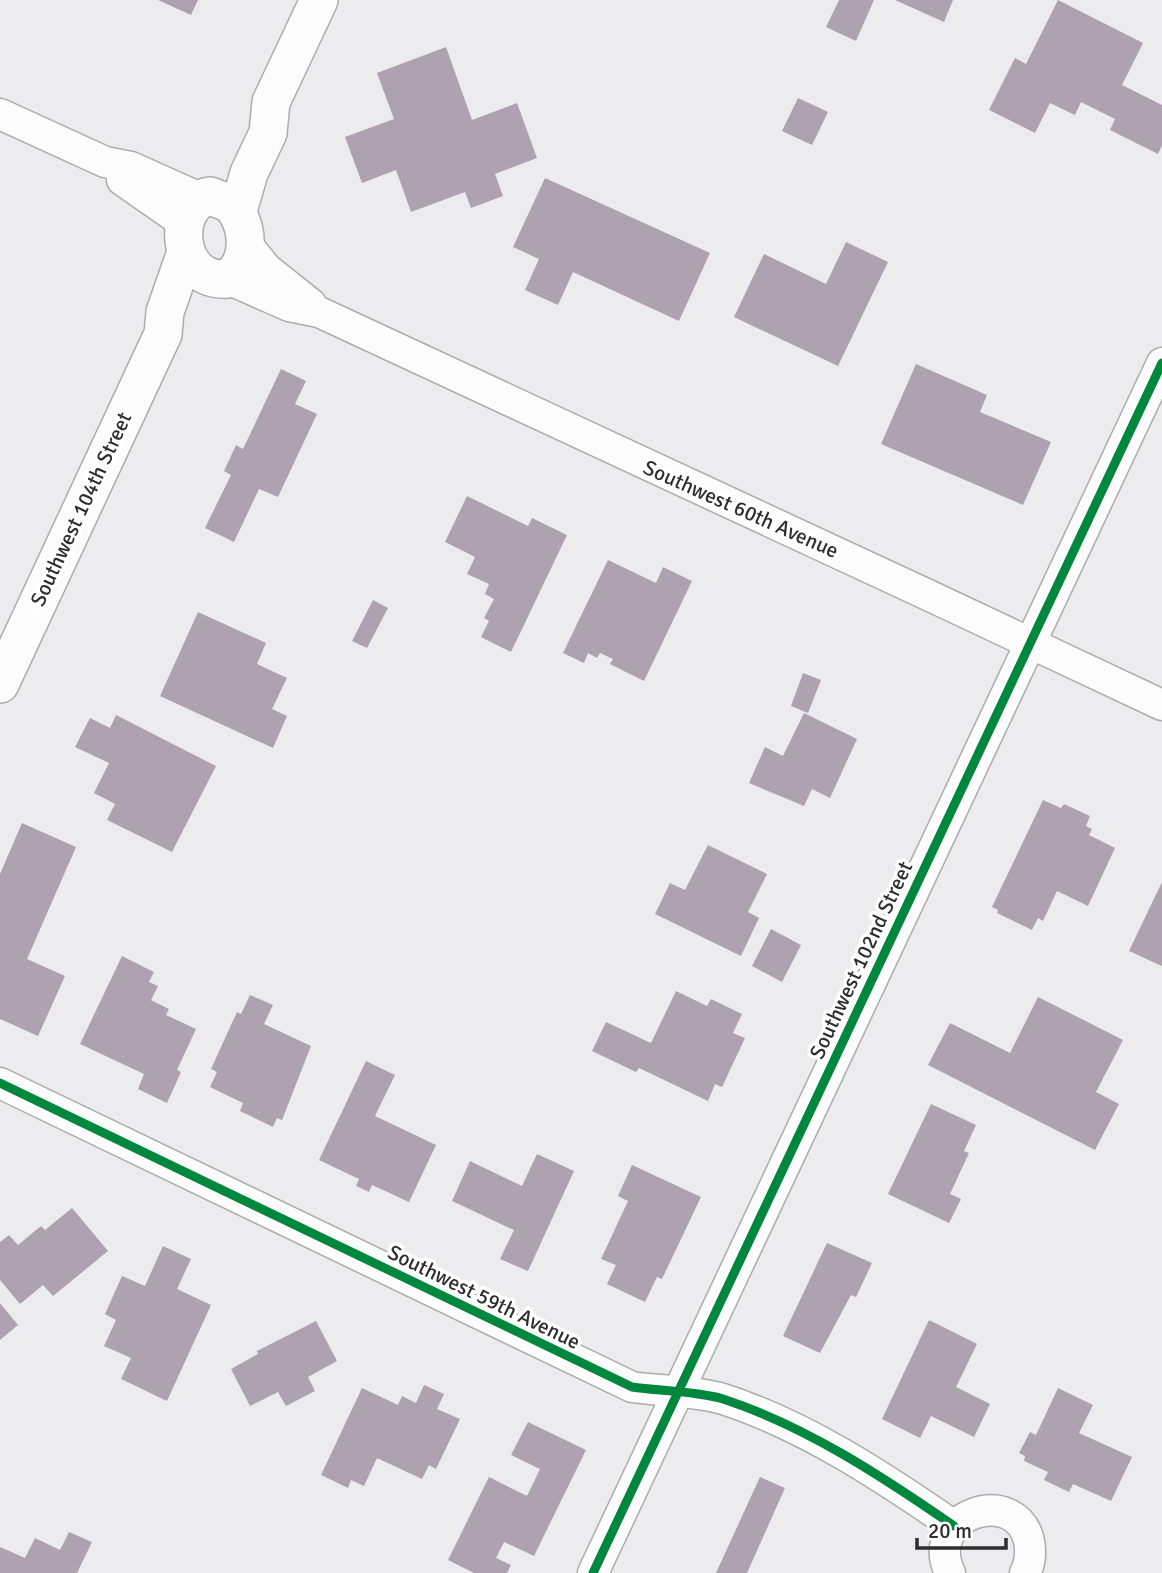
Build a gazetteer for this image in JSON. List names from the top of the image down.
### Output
{
  "streets": {
    "street": [
      "Southwest 104th Street",
      "Southwest 60th Avenue",
      "Southwest 102nd Street",
      "Southwest 59th Avenue"
    ]
  },
  "crossings": [
    ["Southwest 104th Street", "Southwest 60th Avenue"],
    ["Southwest 60th Avenue", "Southwest 102nd Street"],
    ["Southwest 102nd Street", "Southwest 59th Avenue"]
  ],
  "scale_bar": "20 m"
}
